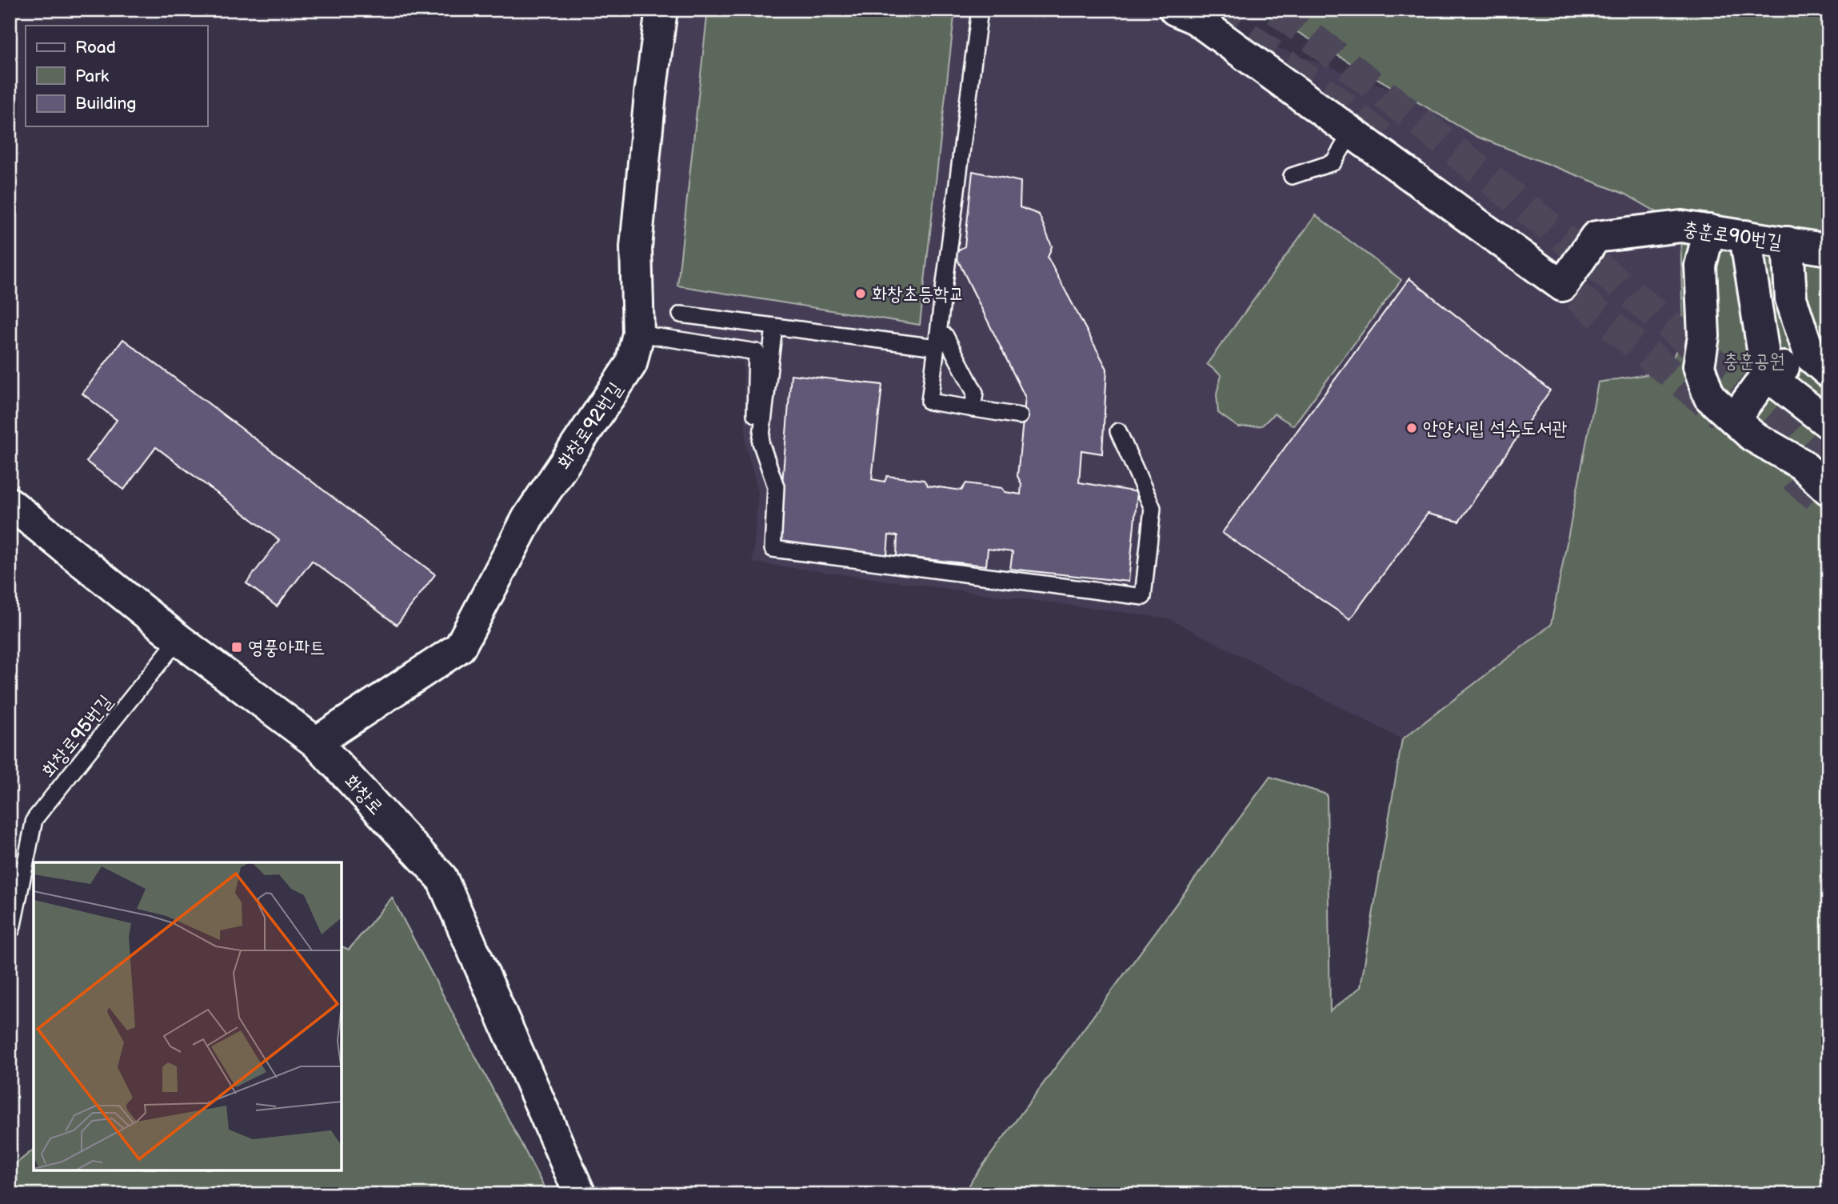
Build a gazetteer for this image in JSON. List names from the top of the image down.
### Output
{
  "streets": {
    "street": ["충훈로90번길", "화창로92번길", "화창로"],
    "lane": ["화창로95번길"]
  },
  "crossings": [
    ["화창로92번길", "화창로"],
    ["화창로95번길", "화창로"]
  ],
  "parks": ["충훈공원"],
  "places": {
    "other": ["화창초등학교", "안양시립 석수도서관"],
    "transit": ["영풍아파트"]
  },
  "legend": ["Road", "Park", "Building"]
}
